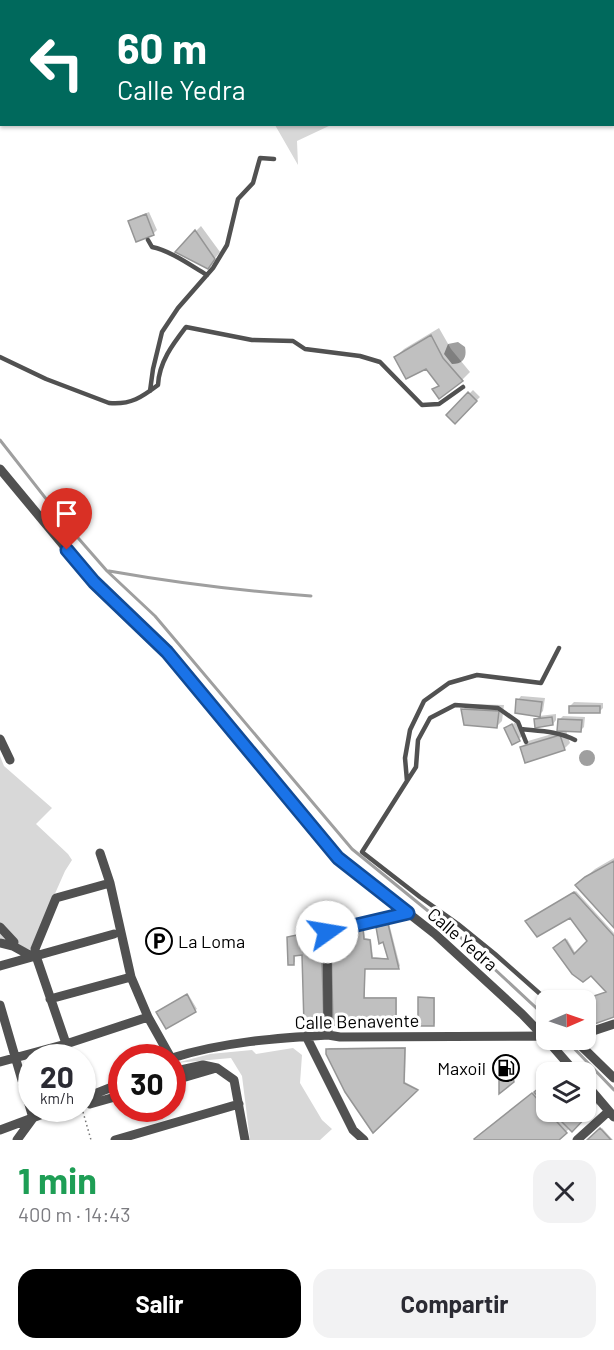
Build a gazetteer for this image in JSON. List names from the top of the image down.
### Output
{
  "streets": {
    "street": ["Calle Yedra", "Calle Benavente"]
  },
  "places": {
    "parking": ["La Loma"],
    "fuel station": ["Maxoil"]
  },
  "north": "right",
  "page": {
    "turn": ["60 m", "Calle Yedra"],
    "speed": "20 km/h",
    "limit": "30",
    "heading": ["1 min", "400 m · 14:43"],
    "buttons": ["Salir", "Compartir"]
  }
}
